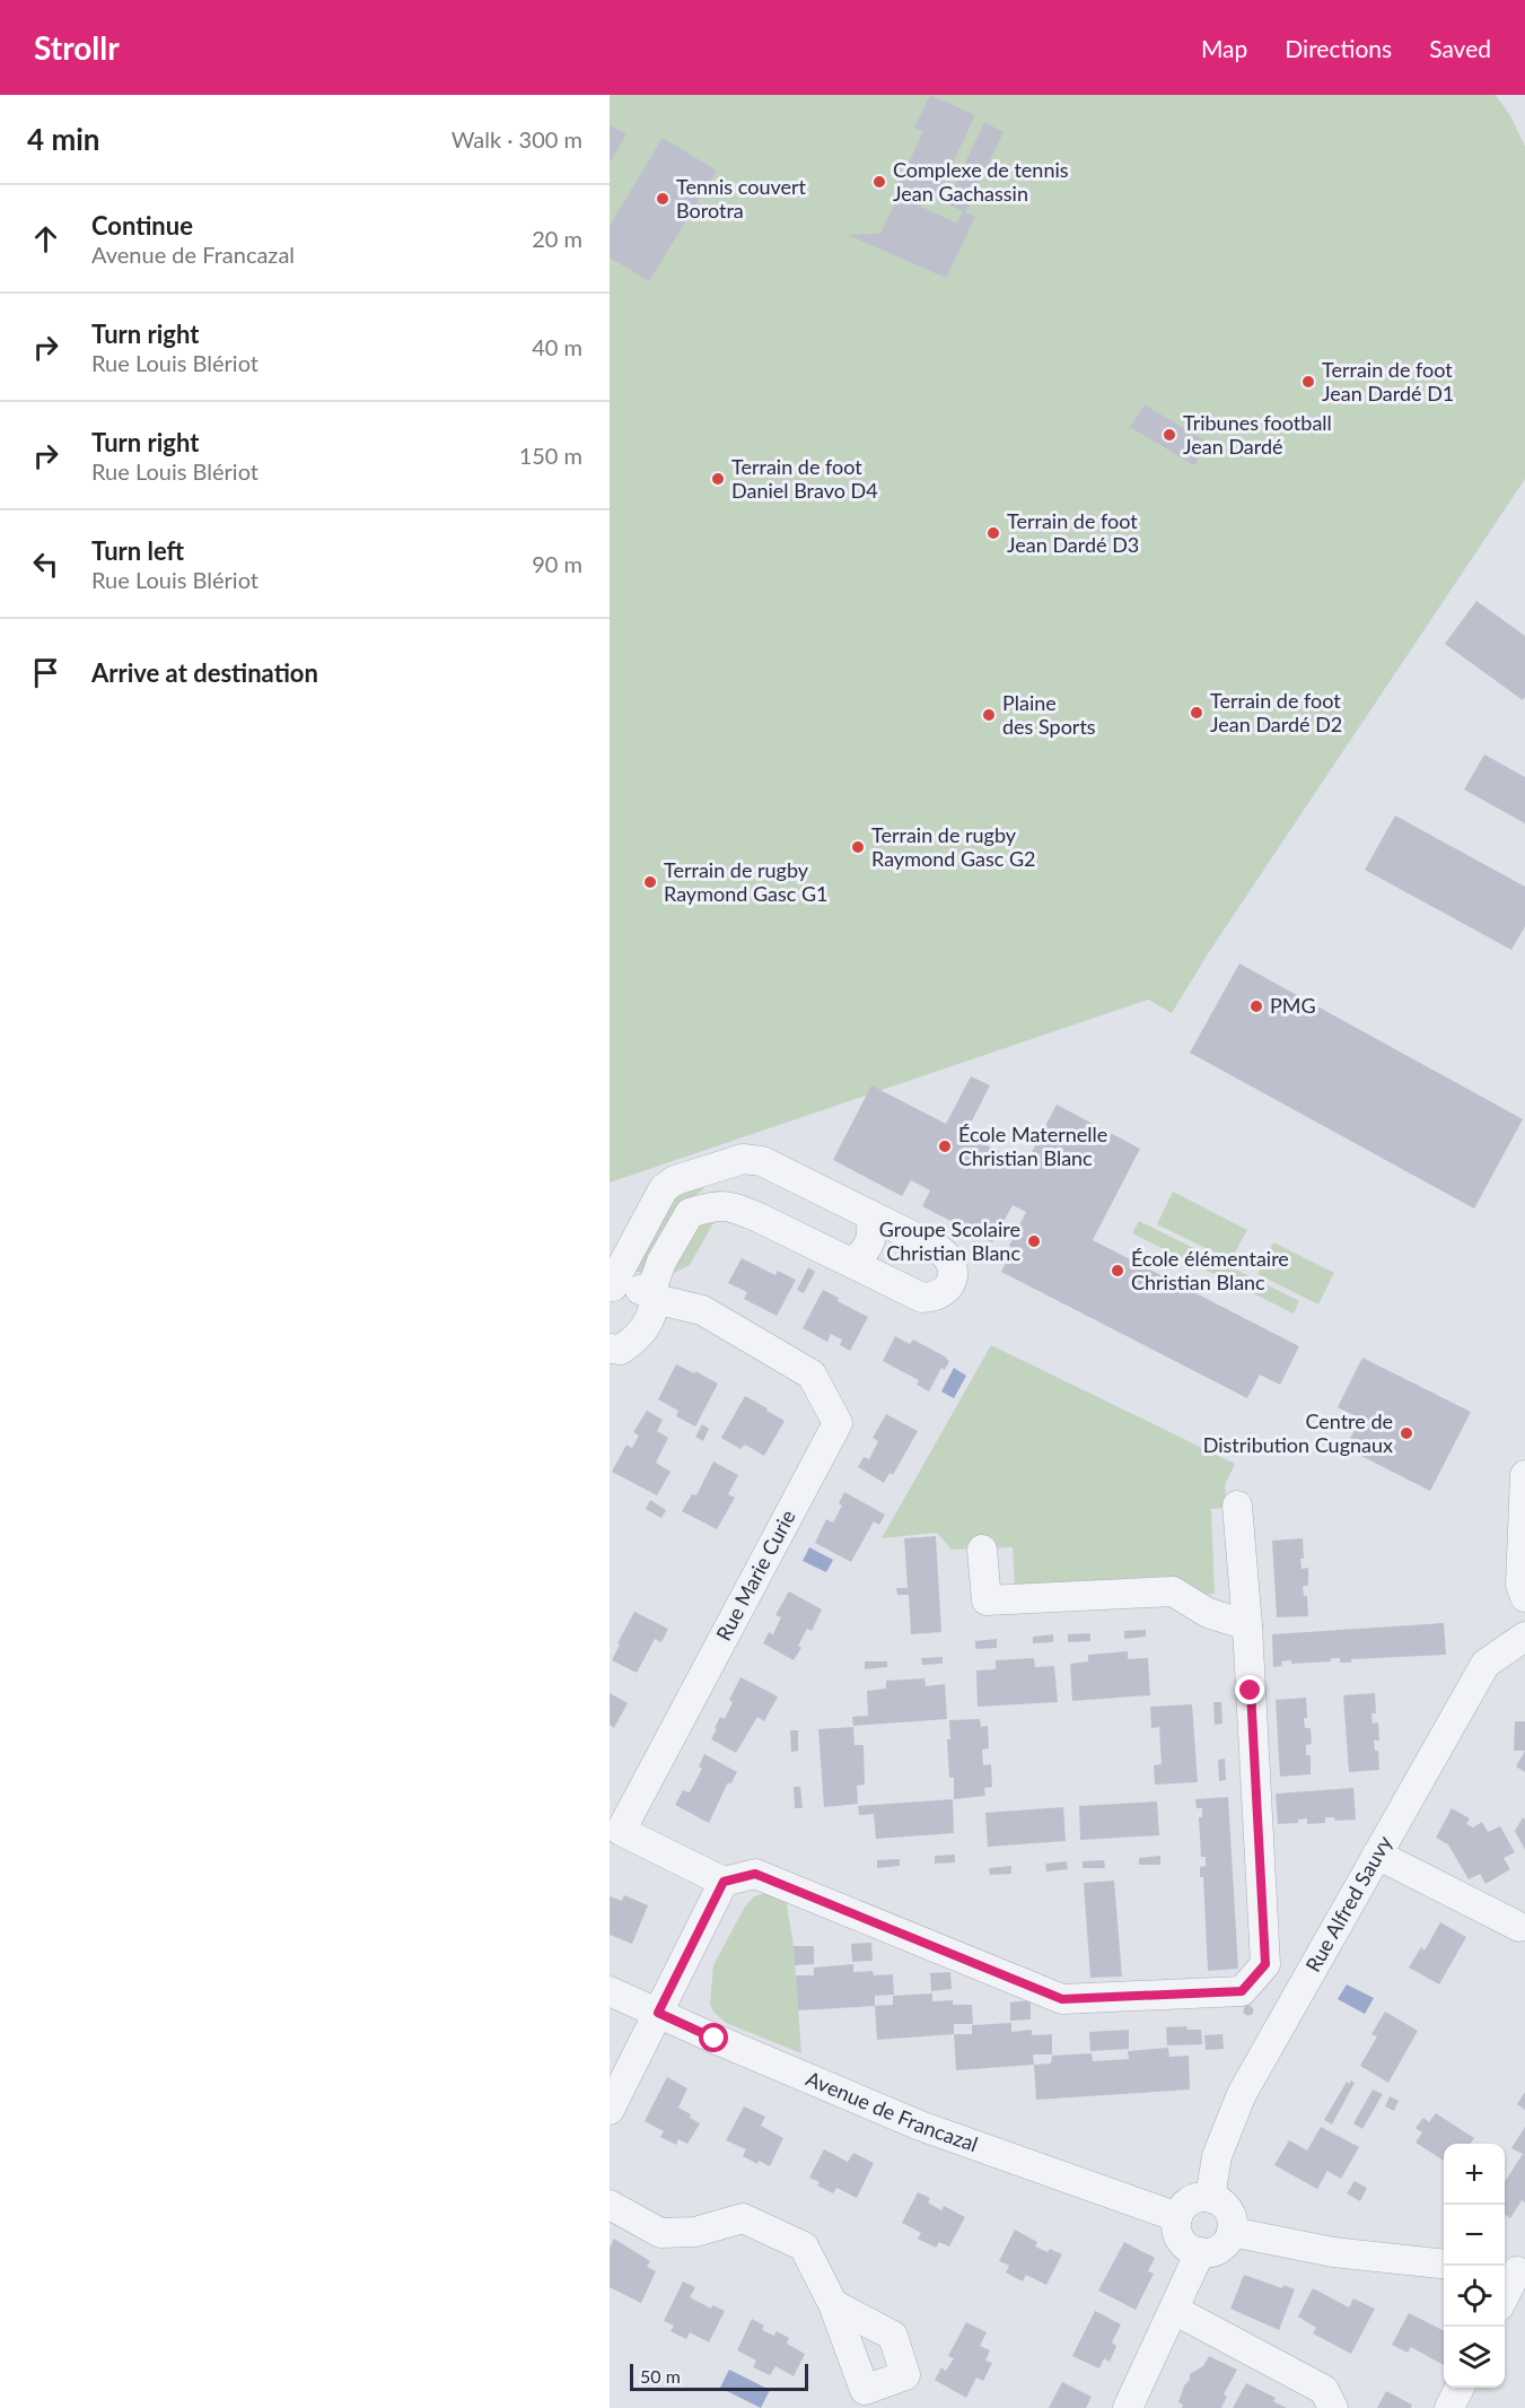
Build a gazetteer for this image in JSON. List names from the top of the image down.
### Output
{
  "streets": {
    "street": ["Rue Marie Curie", "Rue Alfred Sauvy", "Avenue de Francazal"]
  },
  "crossings": [
    ["Rue Alfred Sauvy", "Avenue de Francazal"]
  ],
  "places": [
    "Complexe de tennis Jean Gachassin",
    "Tennis couvert Borotra",
    "Terrain de foot Jean Dardé D1",
    "Tribunes football Jean Dardé",
    "Terrain de foot Daniel Bravo D4",
    "Terrain de foot Jean Dardé D3",
    "Terrain de foot Jean Dardé D2",
    "Plaine des Sports",
    "Terrain de rugby Raymond Gasc G2",
    "Terrain de rugby Raymond Gasc G1",
    "PMG",
    "École Maternelle Christian Blanc",
    "Groupe Scolaire Christian Blanc",
    "École élémentaire Christian Blanc",
    "Centre de Distribution Cugnaux"
  ],
  "scale_bar": "50 m",
  "page": {
    "header": "Strollr",
    "nav": ["Map", "Directions", "Saved"],
    "heading": ["4 min", "Walk · 300 m"],
    "list": [
      ["Continue", "Avenue de Francazal", "20 m"],
      ["Turn right", "Rue Louis Blériot", "40 m"],
      ["Turn right", "Rue Louis Blériot", "150 m"],
      ["Turn left", "Rue Louis Blériot", "90 m"],
      "Arrive at destination"
    ],
    "map_buttons": ["+", "−"],
    "scale": "50 m"
  }
}
